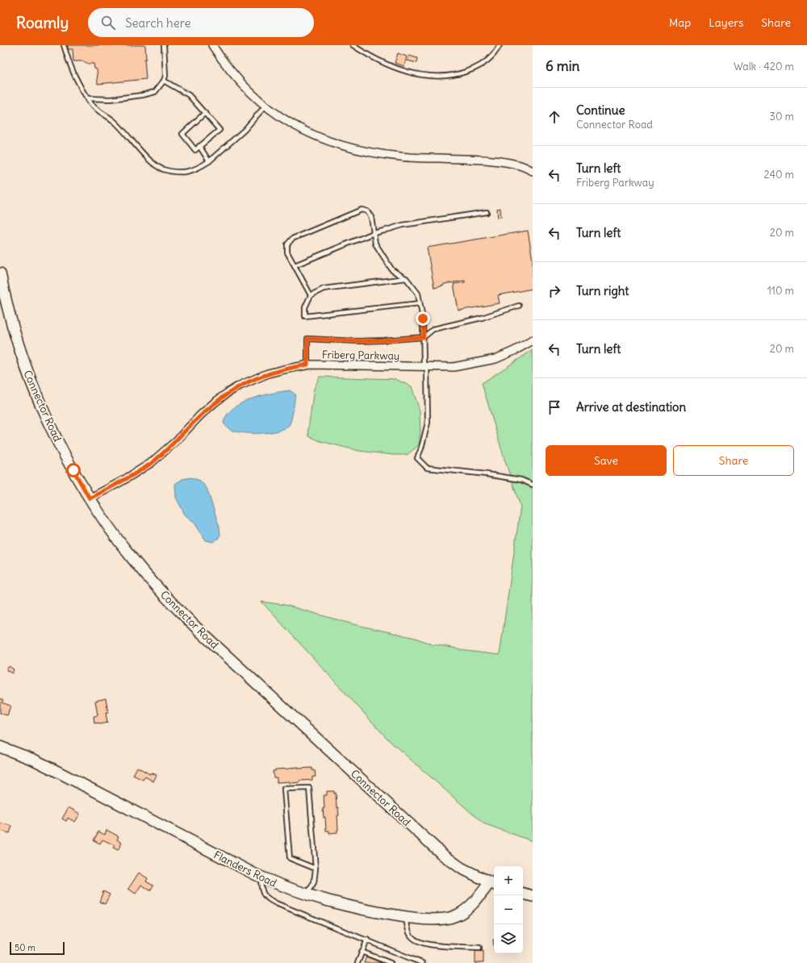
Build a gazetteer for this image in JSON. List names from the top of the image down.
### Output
{
  "streets": {
    "street": ["Friberg Parkway", "Connector Road", "Flanders Road"]
  },
  "crossings": [
    ["Friberg Parkway", "Connector Road"],
    ["Connector Road", "Flanders Road"]
  ],
  "scale_bar": "50 m",
  "page": {
    "header": "Roamly",
    "search": "Search here",
    "nav": ["Map", "Layers", "Share"],
    "heading": ["6 min", "Walk · 420 m"],
    "list": [
      ["Continue", "Connector Road", "30 m"],
      ["Turn left", "Friberg Parkway", "240 m"],
      ["Turn left", "20 m"],
      ["Turn right", "110 m"],
      ["Turn left", "20 m"],
      "Arrive at destination"
    ],
    "buttons": ["Save", "Share"],
    "map_buttons": ["+", "−"],
    "scale": "50 m"
  }
}
